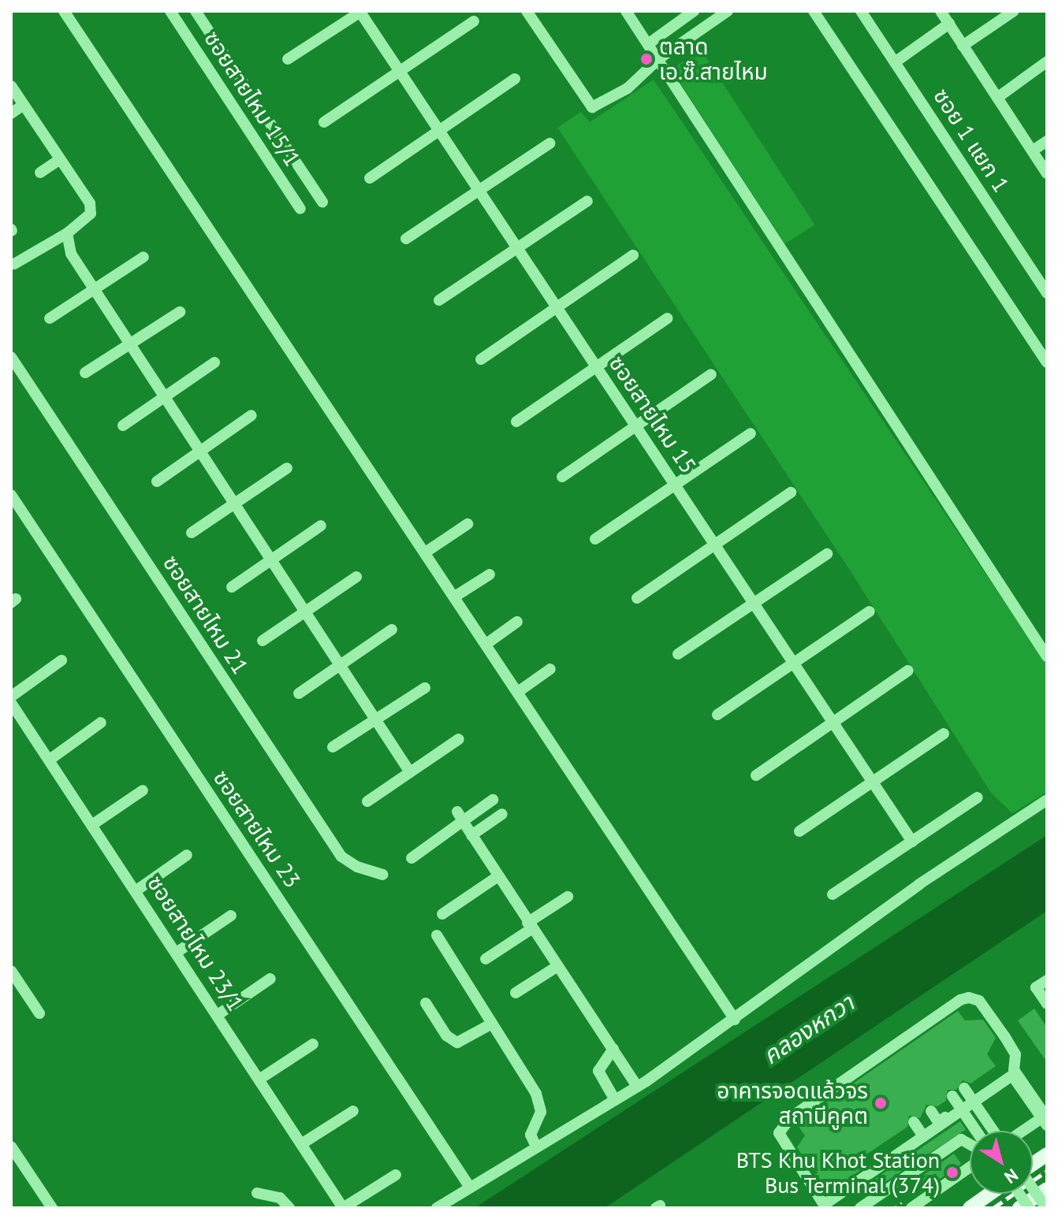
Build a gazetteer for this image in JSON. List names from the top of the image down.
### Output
{
  "streets": {
    "street": [
      "ซอยสายไหม 15/1",
      "ซอย 1 แยก 1",
      "ซอยสายไหม 15",
      "ซอยสายไหม 21",
      "ซอยสายไหม 23",
      "ซอยสายไหม 23/1"
    ]
  },
  "water": ["คลองหกวา"],
  "places": ["ตลาด เอ.ซ๊.สายไหม", "อาคารจอดแล้วจร สถานีคูคต", "BTS Khu Khot Station Bus Terminal (374)"],
  "north": "bottom right"
}
